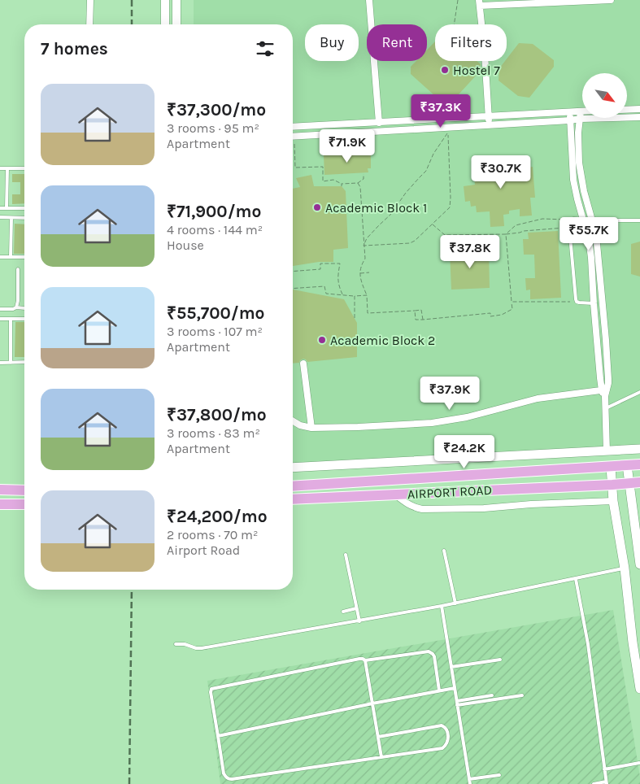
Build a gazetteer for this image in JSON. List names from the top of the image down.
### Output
{
  "streets": {
    "main road": ["AIRPORT ROAD"]
  },
  "places": ["Hostel 7", "Academic Block 1", "Academic Block 2"],
  "north": "bottom right",
  "page": {
    "chip": ["Buy", "Rent", "Filters"],
    "heading": "7 homes",
    "list": [
      {
        "name": "₹37,300/mo",
        "note": "3 rooms · 95 m² · Apartment"
      },
      {
        "name": "₹71,900/mo",
        "note": "4 rooms · 144 m² · House"
      },
      {
        "name": "₹55,700/mo",
        "note": "3 rooms · 107 m² · Apartment"
      },
      {
        "name": "₹37,800/mo",
        "note": "3 rooms · 83 m² · Apartment"
      },
      {
        "name": "₹24,200/mo",
        "note": "2 rooms · 70 m² · Airport Road"
      }
    ],
    "price": [
      "₹37.3K",
      "₹71.9K",
      "₹30.7K",
      "₹55.7K",
      "₹37.8K",
      "₹37.9K",
      "₹24.2K"
    ]
  }
}
